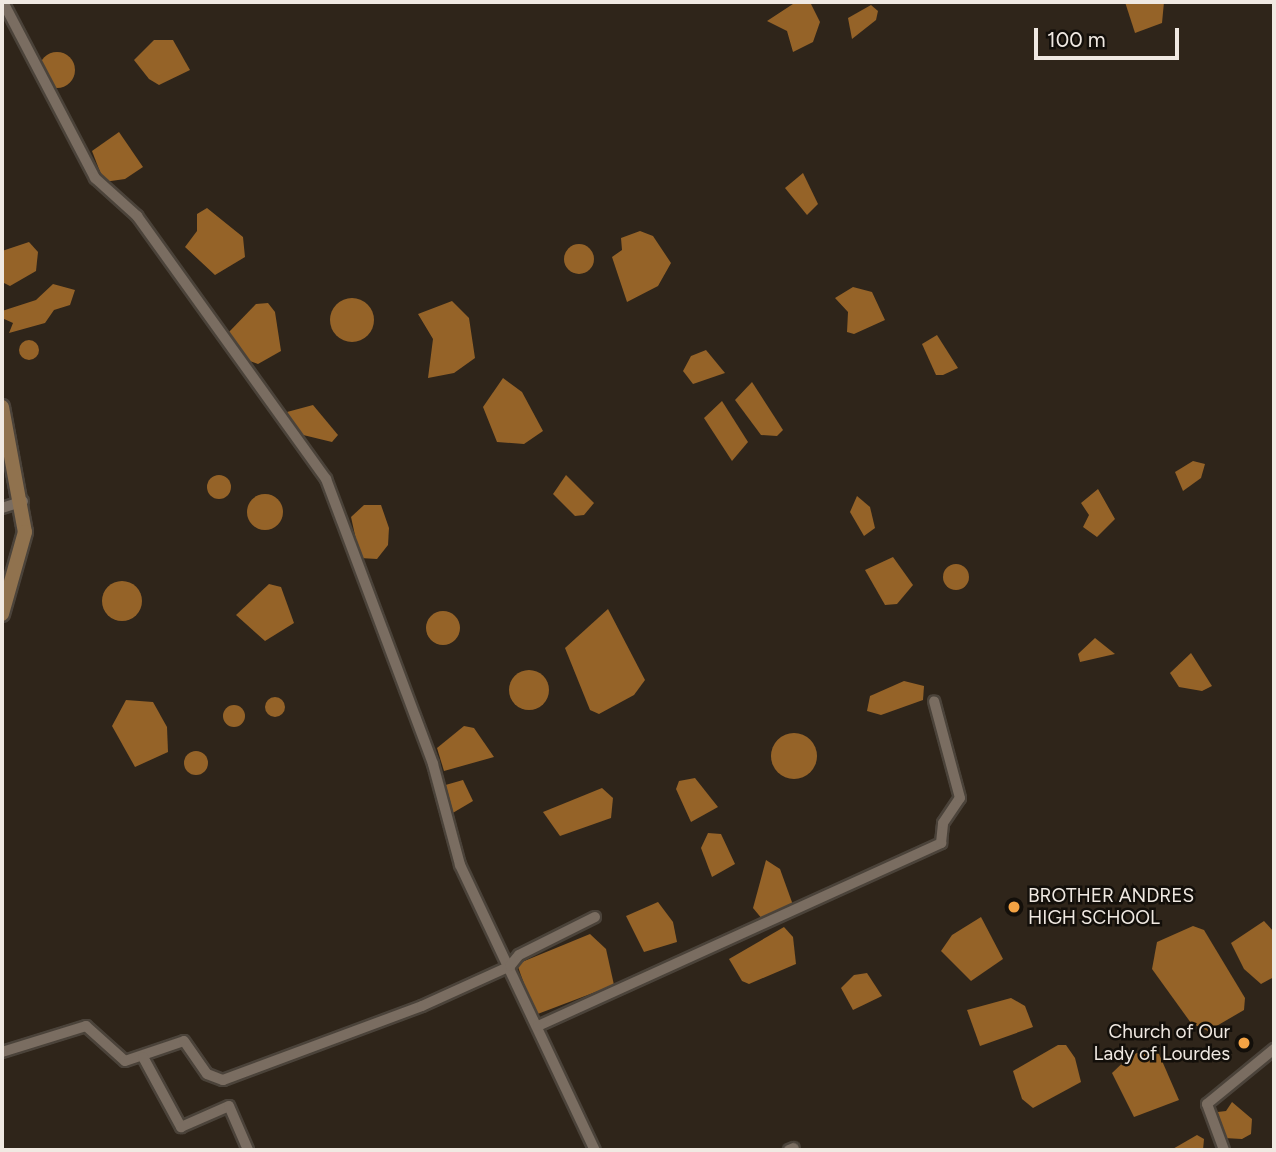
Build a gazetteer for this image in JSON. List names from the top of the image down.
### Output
{
  "places": ["BROTHER ANDRES HIGH SCHOOL", "Church of Our Lady of Lourdes"],
  "scale_bar": "100 m"
}
